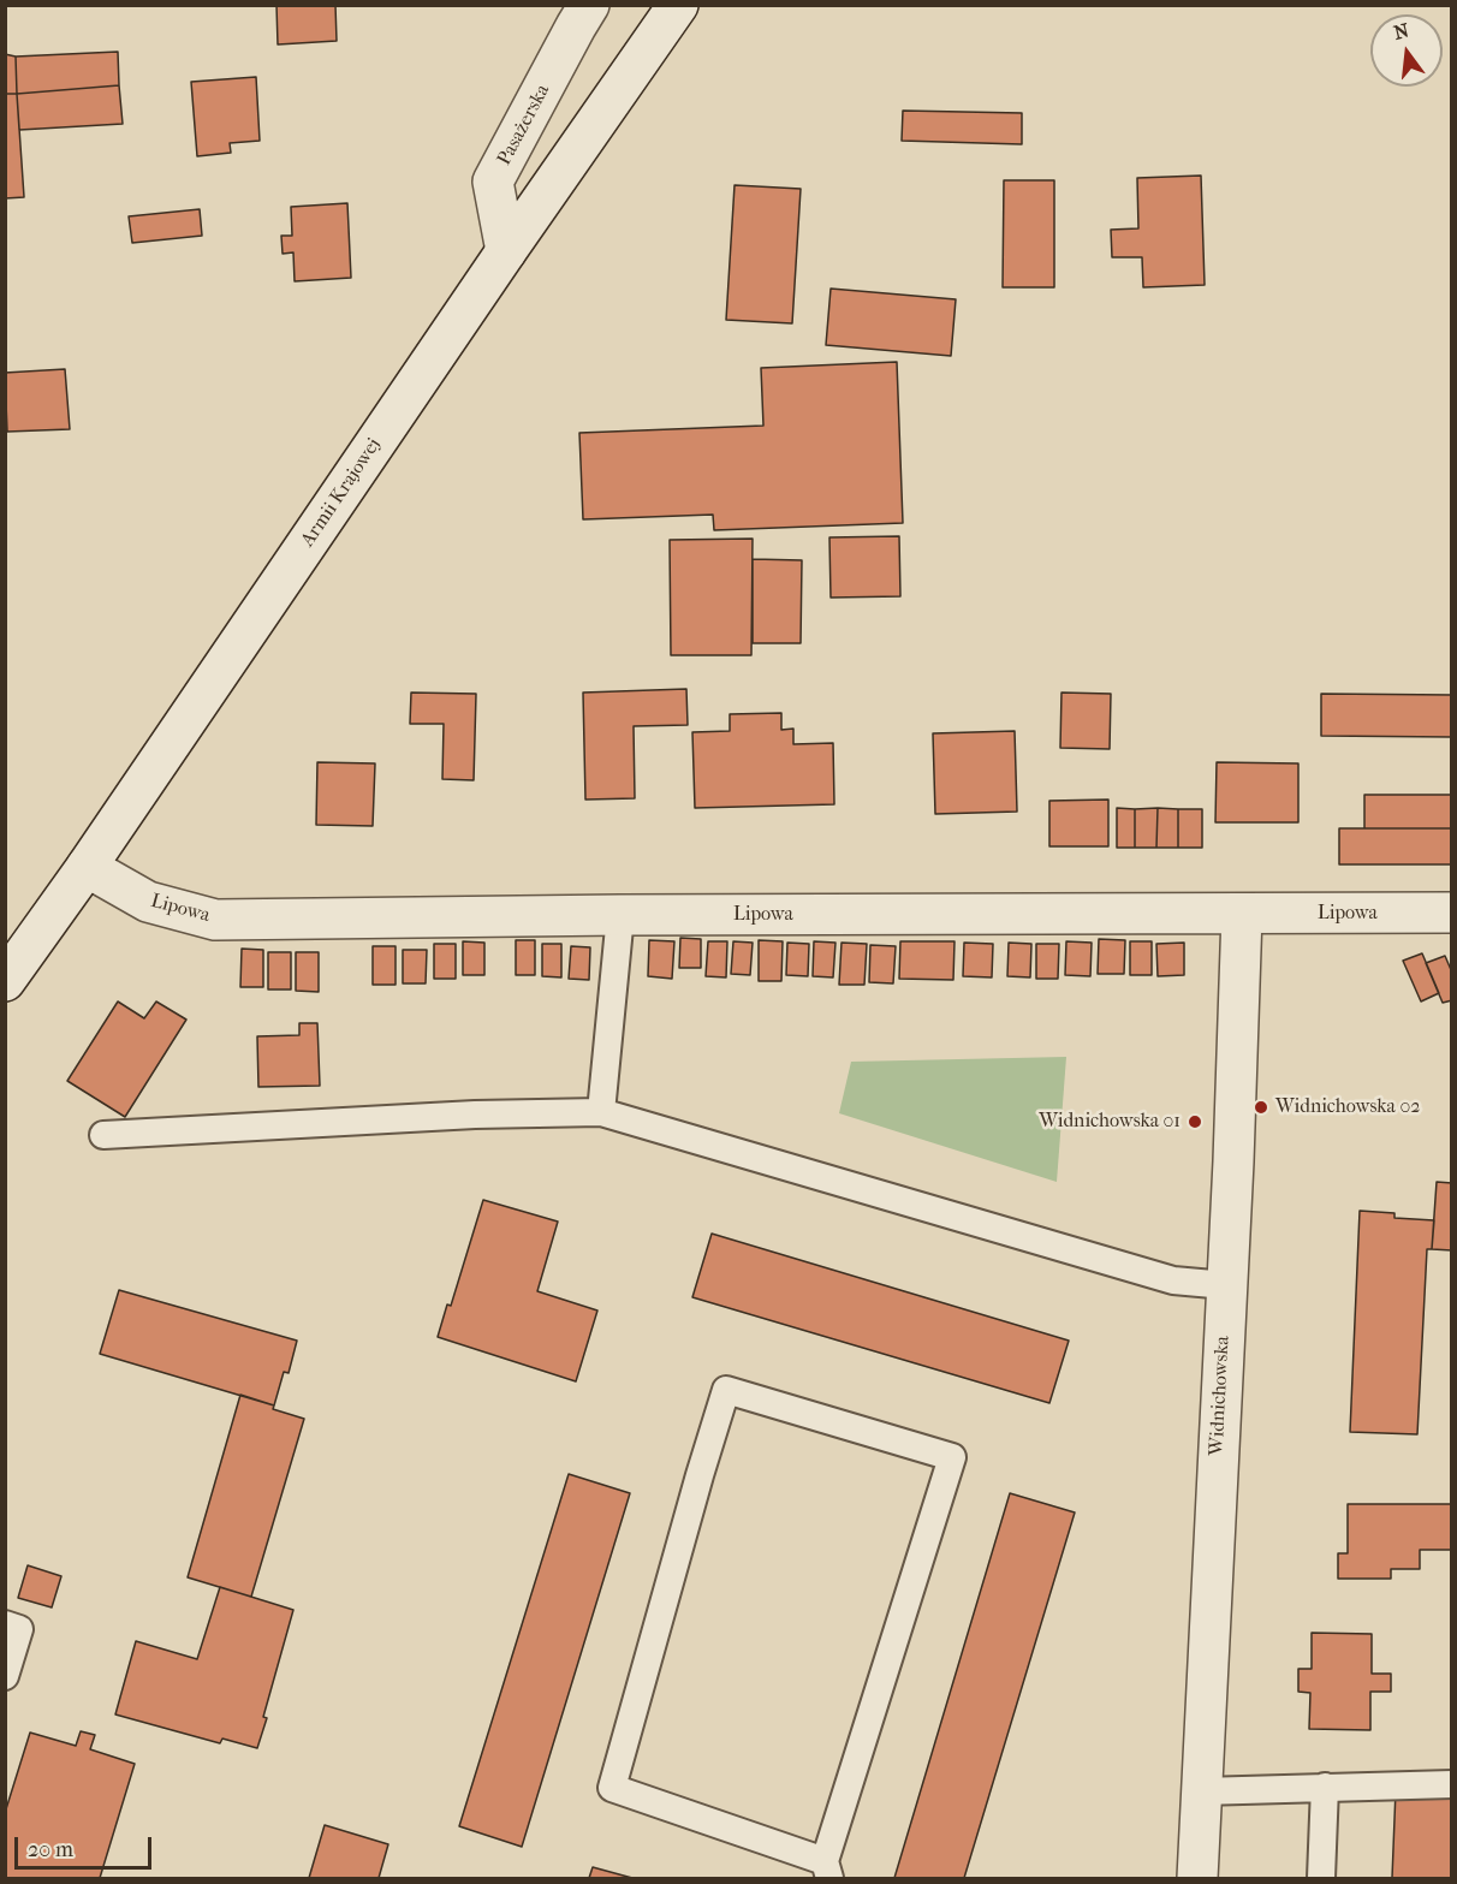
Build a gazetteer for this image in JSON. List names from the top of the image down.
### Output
{
  "streets": {
    "street": [
      "Pasażerska",
      "Armii Krajowej",
      "Lipowa",
      "Widnichowska"
    ]
  },
  "crossings": [
    ["Pasażerska", "Armii Krajowej"],
    ["Armii Krajowej", "Lipowa"],
    ["Lipowa", "Widnichowska"]
  ],
  "places": ["Widnichowska 02", "Widnichowska 01"],
  "scale_bar": "20 m",
  "north": "top"
}
